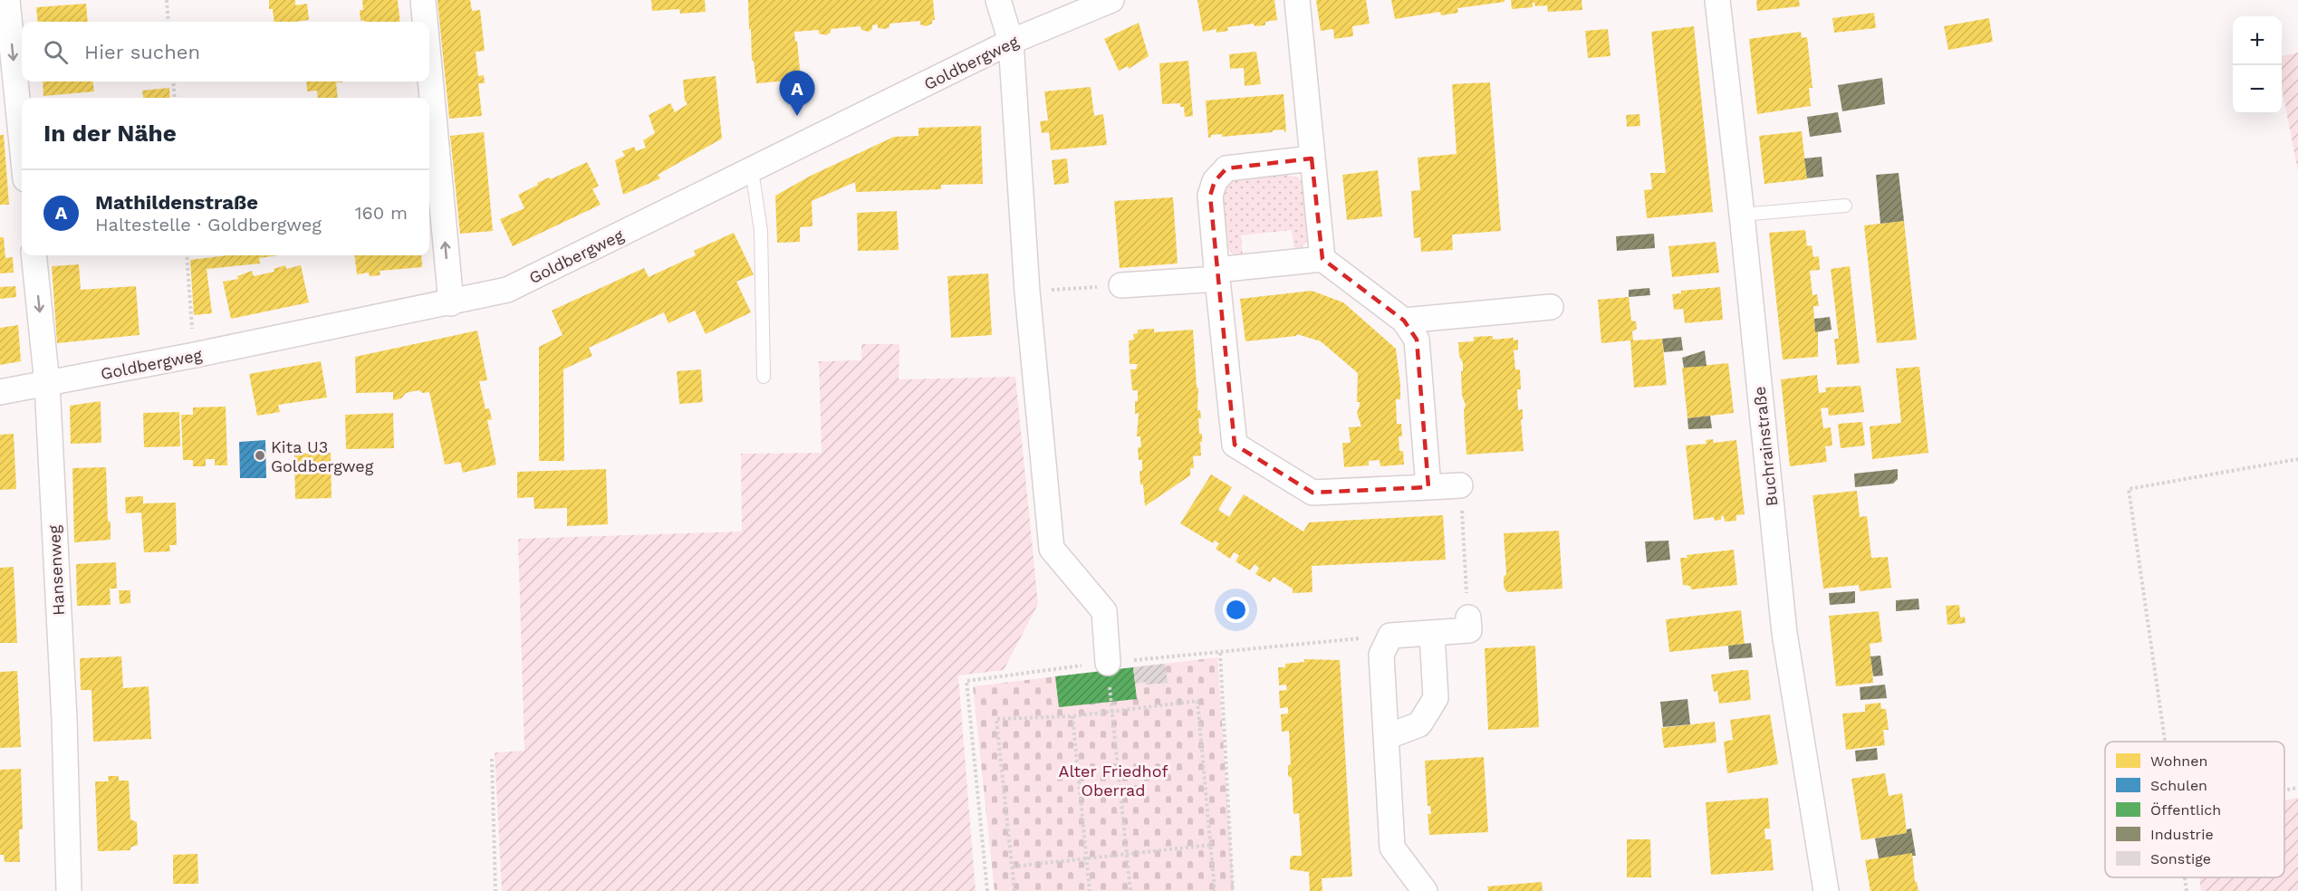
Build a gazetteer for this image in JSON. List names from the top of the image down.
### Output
{
  "streets": {
    "street": ["Goldbergweg", "Buchrainstraße", "Hansenweg"]
  },
  "crossings": [
    ["Goldbergweg", "Hansenweg"]
  ],
  "parks": ["Alter Friedhof Oberrad"],
  "places": ["Kita U3 Goldbergweg"],
  "legend": [
    "Wohnen",
    "Schulen",
    "Öffentlich",
    "Industrie",
    "Sonstige"
  ],
  "page": {
    "map_buttons": ["+", "−"],
    "search": "Hier suchen",
    "pins": "A",
    "heading": "In der Nähe",
    "list": [
      {
        "mark": "A",
        "name": "Mathildenstraße",
        "note": "Haltestelle · Goldbergweg",
        "value": "160 m"
      }
    ]
  }
}
